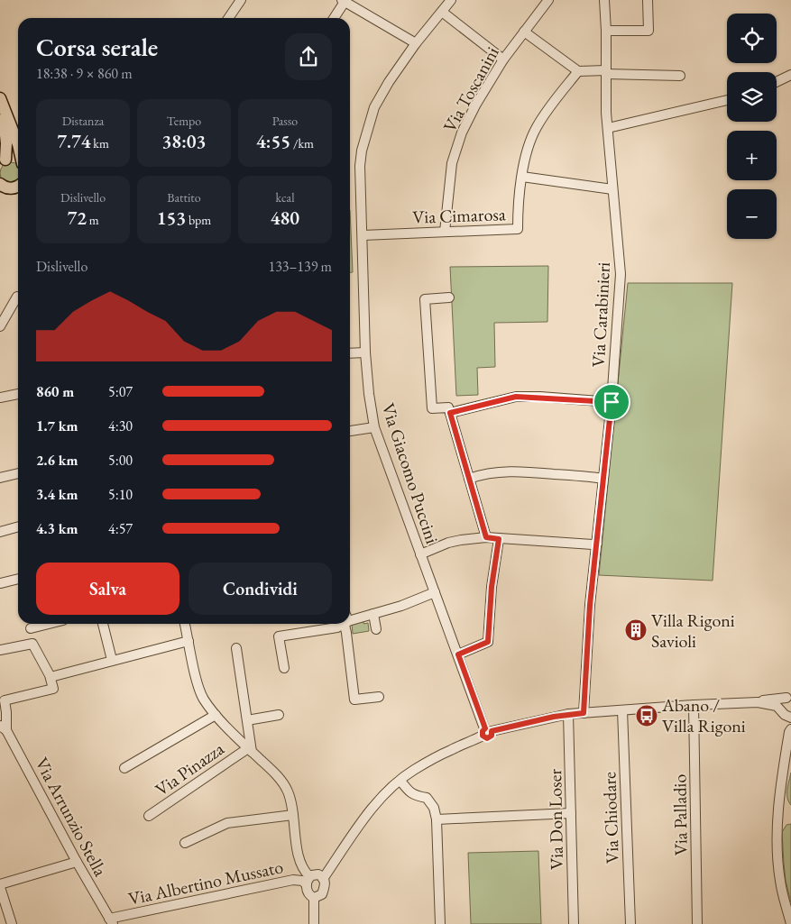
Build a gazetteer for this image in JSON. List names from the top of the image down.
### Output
{
  "streets": {
    "street": [
      "Via Toscanini",
      "Via Cimarosa",
      "Via Carabinieri",
      "Via Giacomo Puccini",
      "Via Pinazza",
      "Via Palladio",
      "Via Arrunzio Stella",
      "Via Chiodare",
      "Via Don Loser",
      "Via Albertino Mussato"
    ]
  },
  "crossings": [
    ["Via Toscanini", "Via Cimarosa"],
    ["Via Cimarosa", "Via Giacomo Puccini"],
    ["Via Arrunzio Stella", "Via Albertino Mussato"]
  ],
  "places": {
    "building": ["Villa Rigoni Savioli"],
    "bus stop": ["Abano / Villa Rigoni"]
  },
  "page": {
    "map_buttons": ["+", "−"],
    "heading": ["Corsa serale", "18:38 · 9 × 860 m"],
    "stats": [
      ["Distanza", "7.74 km"],
      ["Tempo", "38:03"],
      ["Passo", "4:55 /km"],
      ["Dislivello", "72 m"],
      ["Battito", "153 bpm"],
      ["kcal", "480"]
    ],
    "chart": ["Dislivello", "133–139 m"],
    "list": [
      {
        "name": "860 m",
        "note": "5:07"
      },
      {
        "name": "1.7 km",
        "note": "4:30"
      },
      {
        "name": "2.6 km",
        "note": "5:00"
      },
      {
        "name": "3.4 km",
        "note": "5:10"
      },
      {
        "name": "4.3 km",
        "note": "4:57"
      }
    ],
    "buttons": ["Salva", "Condividi"]
  }
}
